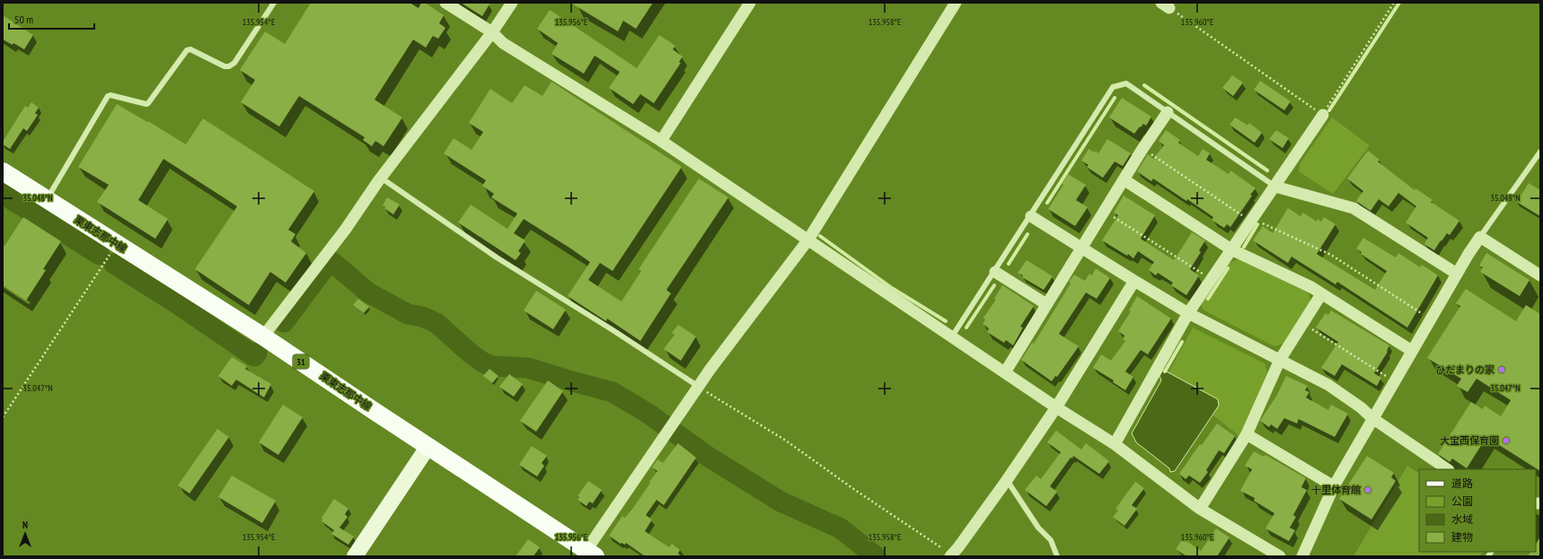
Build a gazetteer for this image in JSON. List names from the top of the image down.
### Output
{
  "streets": {
    "main road": ["栗東志那中線", "31"]
  },
  "places": ["ひだまりの家", "大宝西保育園", "十里体育館"],
  "legend": [
    "道路",
    "公園",
    "水域",
    "建物"
  ],
  "scale_bar": "50 m",
  "north": "top",
  "coordinates": [
    "135.954°E",
    "135.956°E",
    "135.958°E",
    "135.960°E",
    "35.048°N",
    "35.047°N"
  ]
}
